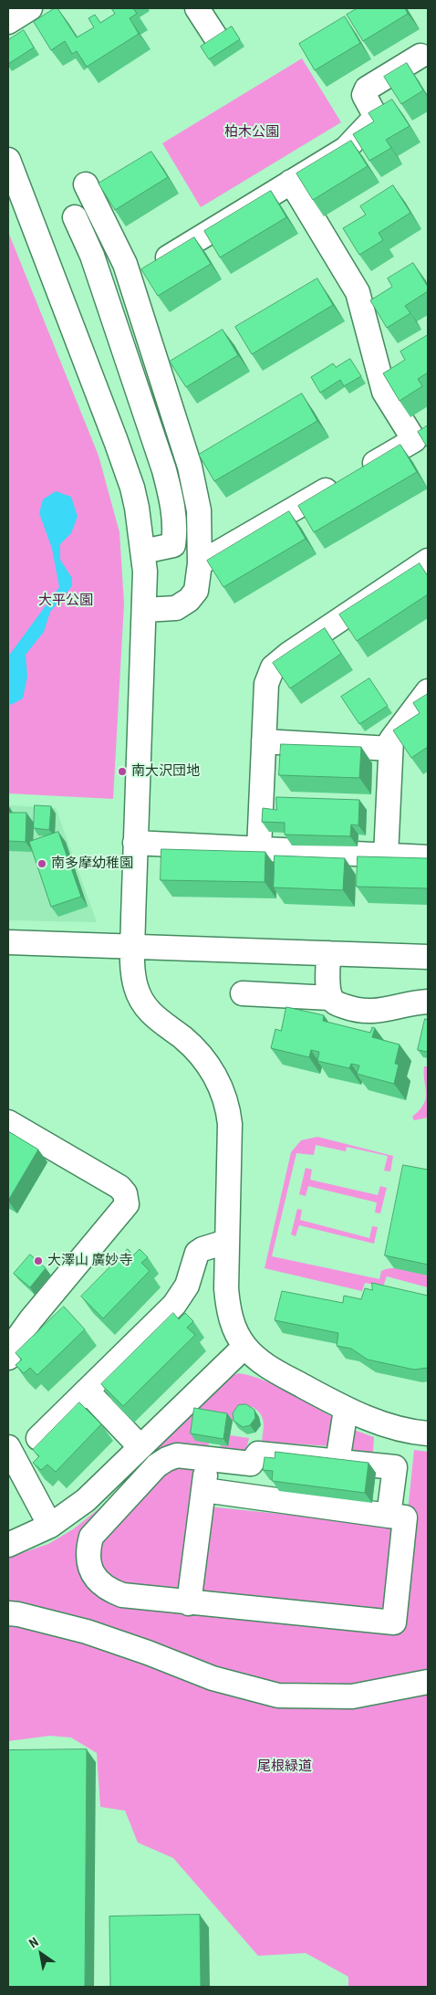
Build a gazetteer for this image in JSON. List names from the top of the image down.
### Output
{
  "parks": ["柏木公園", "大平公園", "尾根緑道"],
  "places": ["南大沢団地", "南多摩幼稚園", "大澤山 廣妙寺"],
  "north": "top left"
}
